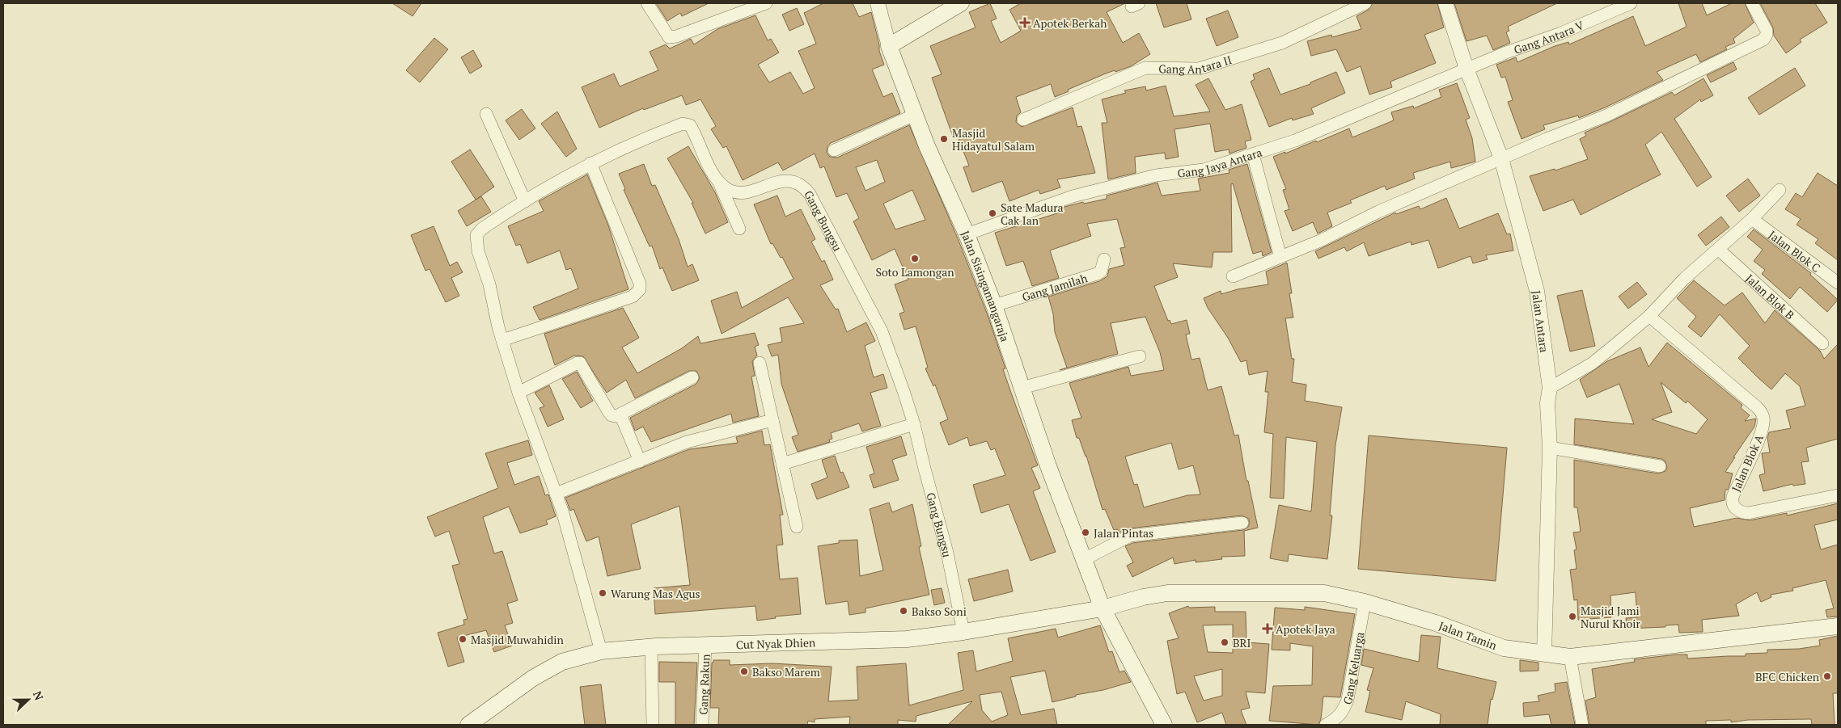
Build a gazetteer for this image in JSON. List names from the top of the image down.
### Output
{
  "streets": {
    "main road": ["Jalan Sisingamangaraja", "Jalan Tamin", "Cut Nyak Dhien"],
    "street": [
      "Gang Antara V",
      "Gang Antara II",
      "Gang Jaya Antara",
      "Gang Bungsu",
      "Jalan Blok C",
      "Gang Jamilah",
      "Jalan Blok B",
      "Jalan Antara",
      "Jalan Blok A",
      "Gang Keluarga",
      "Gang Rakun"
    ]
  },
  "crossings": [
    ["Gang Antara V", "Gang Jaya Antara"],
    ["Gang Antara V", "Jalan Antara"],
    ["Gang Jaya Antara", "Jalan Sisingamangaraja"],
    ["Gang Jaya Antara", "Jalan Antara"],
    ["Gang Bungsu", "Cut Nyak Dhien"],
    ["Jalan Sisingamangaraja", "Gang Jamilah"],
    ["Jalan Sisingamangaraja", "Jalan Tamin"],
    ["Jalan Sisingamangaraja", "Cut Nyak Dhien"],
    ["Jalan Antara", "Jalan Tamin"],
    ["Jalan Tamin", "Cut Nyak Dhien"],
    ["Jalan Tamin", "Gang Keluarga"],
    ["Cut Nyak Dhien", "Gang Rakun"]
  ],
  "places": {
    "health": ["Apotek Berkah", "Apotek Jaya"],
    "other": [
      "Masjid Hidayatul Salam",
      "Sate Madura Cak Ian",
      "Soto Lamongan",
      "Jalan Pintas",
      "Warung Mas Agus",
      "Bakso Soni",
      "Masjid Jami Nurul Khoir",
      "Masjid Muwahidin",
      "BRI",
      "Bakso Marem",
      "BFC Chicken"
    ]
  },
  "north": "right"
}
